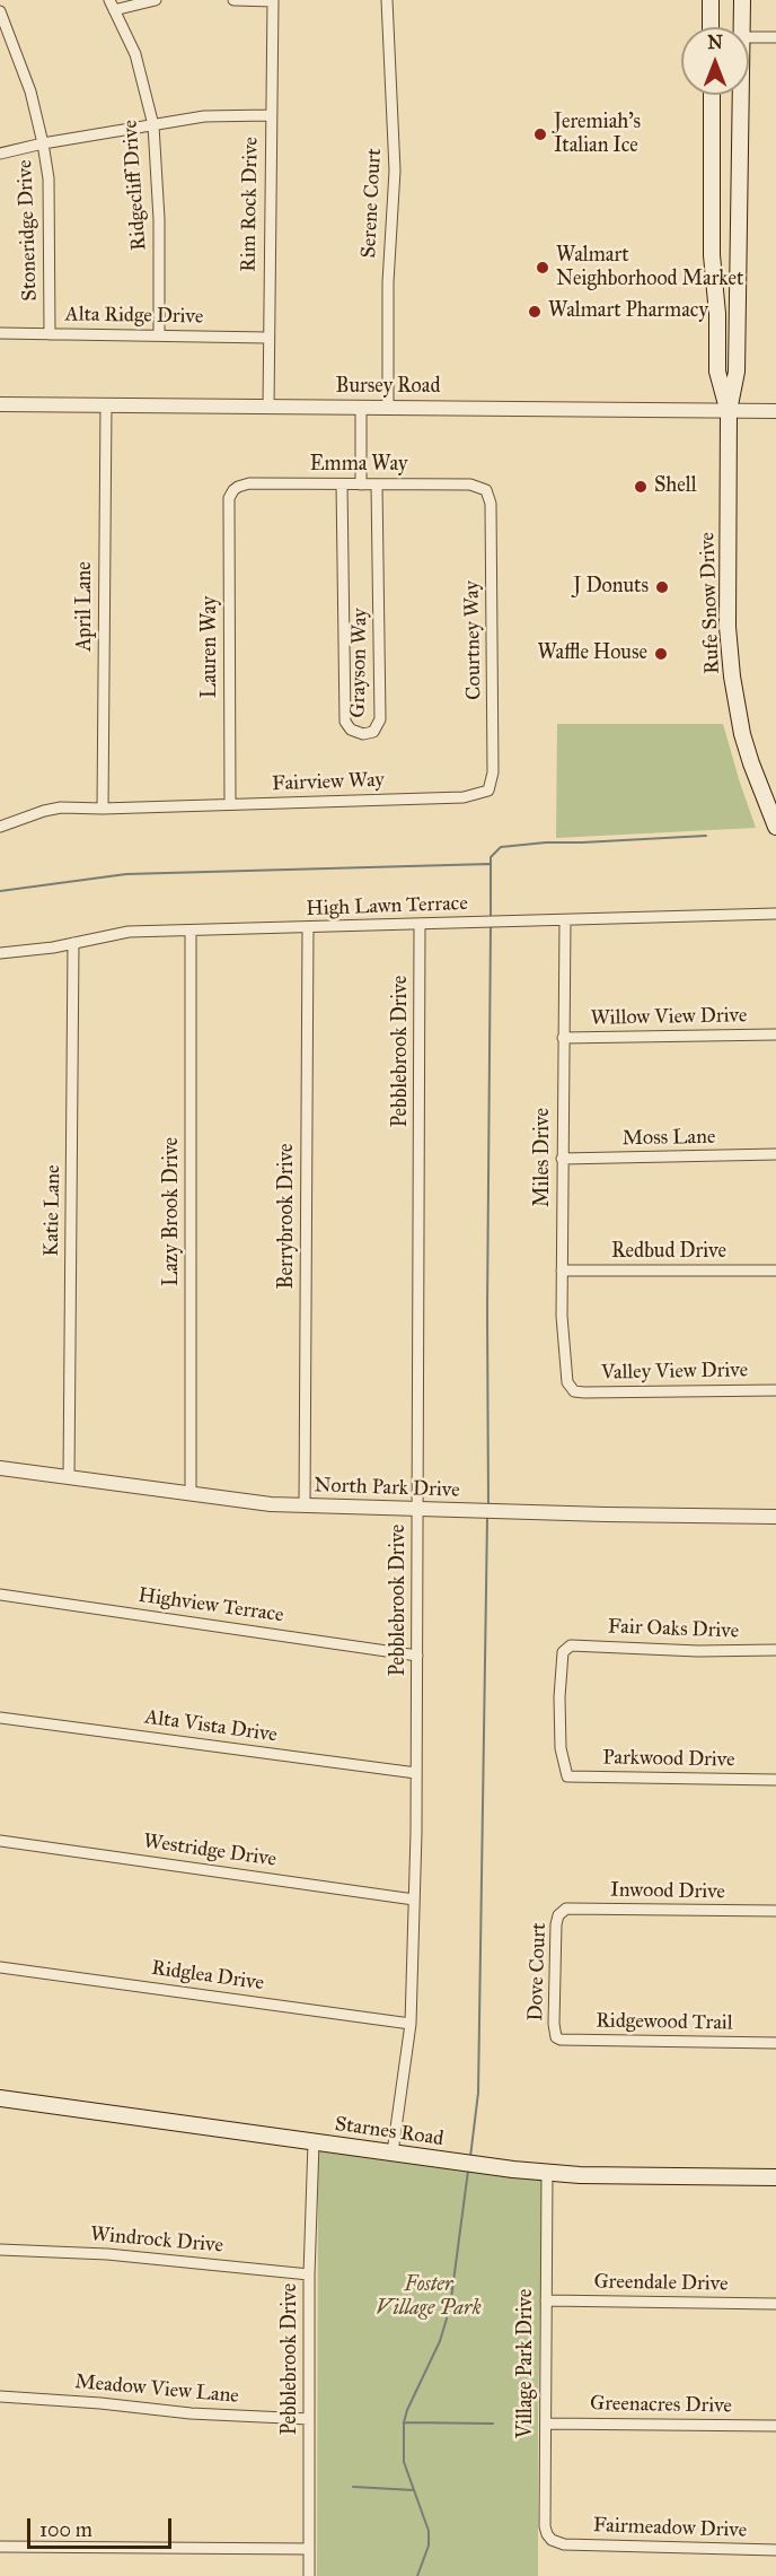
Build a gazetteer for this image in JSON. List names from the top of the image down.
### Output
{
  "streets": {
    "main road": ["Rufe Snow Drive", "Starnes Road"],
    "street": [
      "Ridgecliff Drive",
      "Serene Court",
      "Rim Rock Drive",
      "Stoneridge Drive",
      "Alta Ridge Drive",
      "Bursey Road",
      "Emma Way",
      "April Lane",
      "Courtney Way",
      "Lauren Way",
      "Grayson Way",
      "Fairview Way",
      "High Lawn Terrace",
      "Willow View Drive",
      "Pebblebrook Drive",
      "Moss Lane",
      "Miles Drive",
      "Katie Lane",
      "Lazy Brook Drive",
      "Berrybrook Drive",
      "Redbud Drive",
      "Valley View Drive",
      "North Park Drive",
      "Highview Terrace",
      "Fair Oaks Drive",
      "Alta Vista Drive",
      "Parkwood Drive",
      "Westridge Drive",
      "Inwood Drive",
      "Dove Court",
      "Ridglea Drive",
      "Ridgewood Trail",
      "Windrock Drive",
      "Greendale Drive",
      "Village Park Drive",
      "Meadow View Lane",
      "Greenacres Drive",
      "Fairmeadow Drive"
    ]
  },
  "crossings": [
    ["Ridgecliff Drive", "Alta Ridge Drive"],
    ["Serene Court", "Bursey Road"],
    ["Rim Rock Drive", "Alta Ridge Drive"],
    ["Rim Rock Drive", "Bursey Road"],
    ["Stoneridge Drive", "Alta Ridge Drive"],
    ["Bursey Road", "Rufe Snow Drive"],
    ["Bursey Road", "April Lane"],
    ["Emma Way", "Courtney Way"],
    ["Emma Way", "Lauren Way"],
    ["Emma Way", "Grayson Way"],
    ["April Lane", "Fairview Way"],
    ["Courtney Way", "Fairview Way"],
    ["Lauren Way", "Fairview Way"],
    ["High Lawn Terrace", "Pebblebrook Drive"],
    ["High Lawn Terrace", "Miles Drive"],
    ["High Lawn Terrace", "Katie Lane"],
    ["High Lawn Terrace", "Lazy Brook Drive"],
    ["High Lawn Terrace", "Berrybrook Drive"],
    ["Willow View Drive", "Miles Drive"],
    ["Pebblebrook Drive", "North Park Drive"],
    ["Pebblebrook Drive", "Highview Terrace"],
    ["Pebblebrook Drive", "Alta Vista Drive"],
    ["Pebblebrook Drive", "Westridge Drive"],
    ["Pebblebrook Drive", "Ridglea Drive"],
    ["Pebblebrook Drive", "Starnes Road"],
    ["Pebblebrook Drive", "Windrock Drive"],
    ["Pebblebrook Drive", "Meadow View Lane"],
    ["Moss Lane", "Miles Drive"],
    ["Miles Drive", "Redbud Drive"],
    ["Miles Drive", "Valley View Drive"],
    ["Katie Lane", "North Park Drive"],
    ["Lazy Brook Drive", "North Park Drive"],
    ["Berrybrook Drive", "North Park Drive"],
    ["Fair Oaks Drive", "Parkwood Drive"],
    ["Inwood Drive", "Dove Court"],
    ["Dove Court", "Ridgewood Trail"],
    ["Starnes Road", "Village Park Drive"],
    ["Greendale Drive", "Village Park Drive"],
    ["Village Park Drive", "Greenacres Drive"],
    ["Village Park Drive", "Fairmeadow Drive"]
  ],
  "parks": ["Foster Village Park"],
  "places": [
    "Jeremiah's Italian Ice",
    "Walmart Neighborhood Market",
    "Walmart Pharmacy",
    "Shell",
    "J Donuts",
    "Waffle House"
  ],
  "scale_bar": "100 m",
  "north": "top"
}
